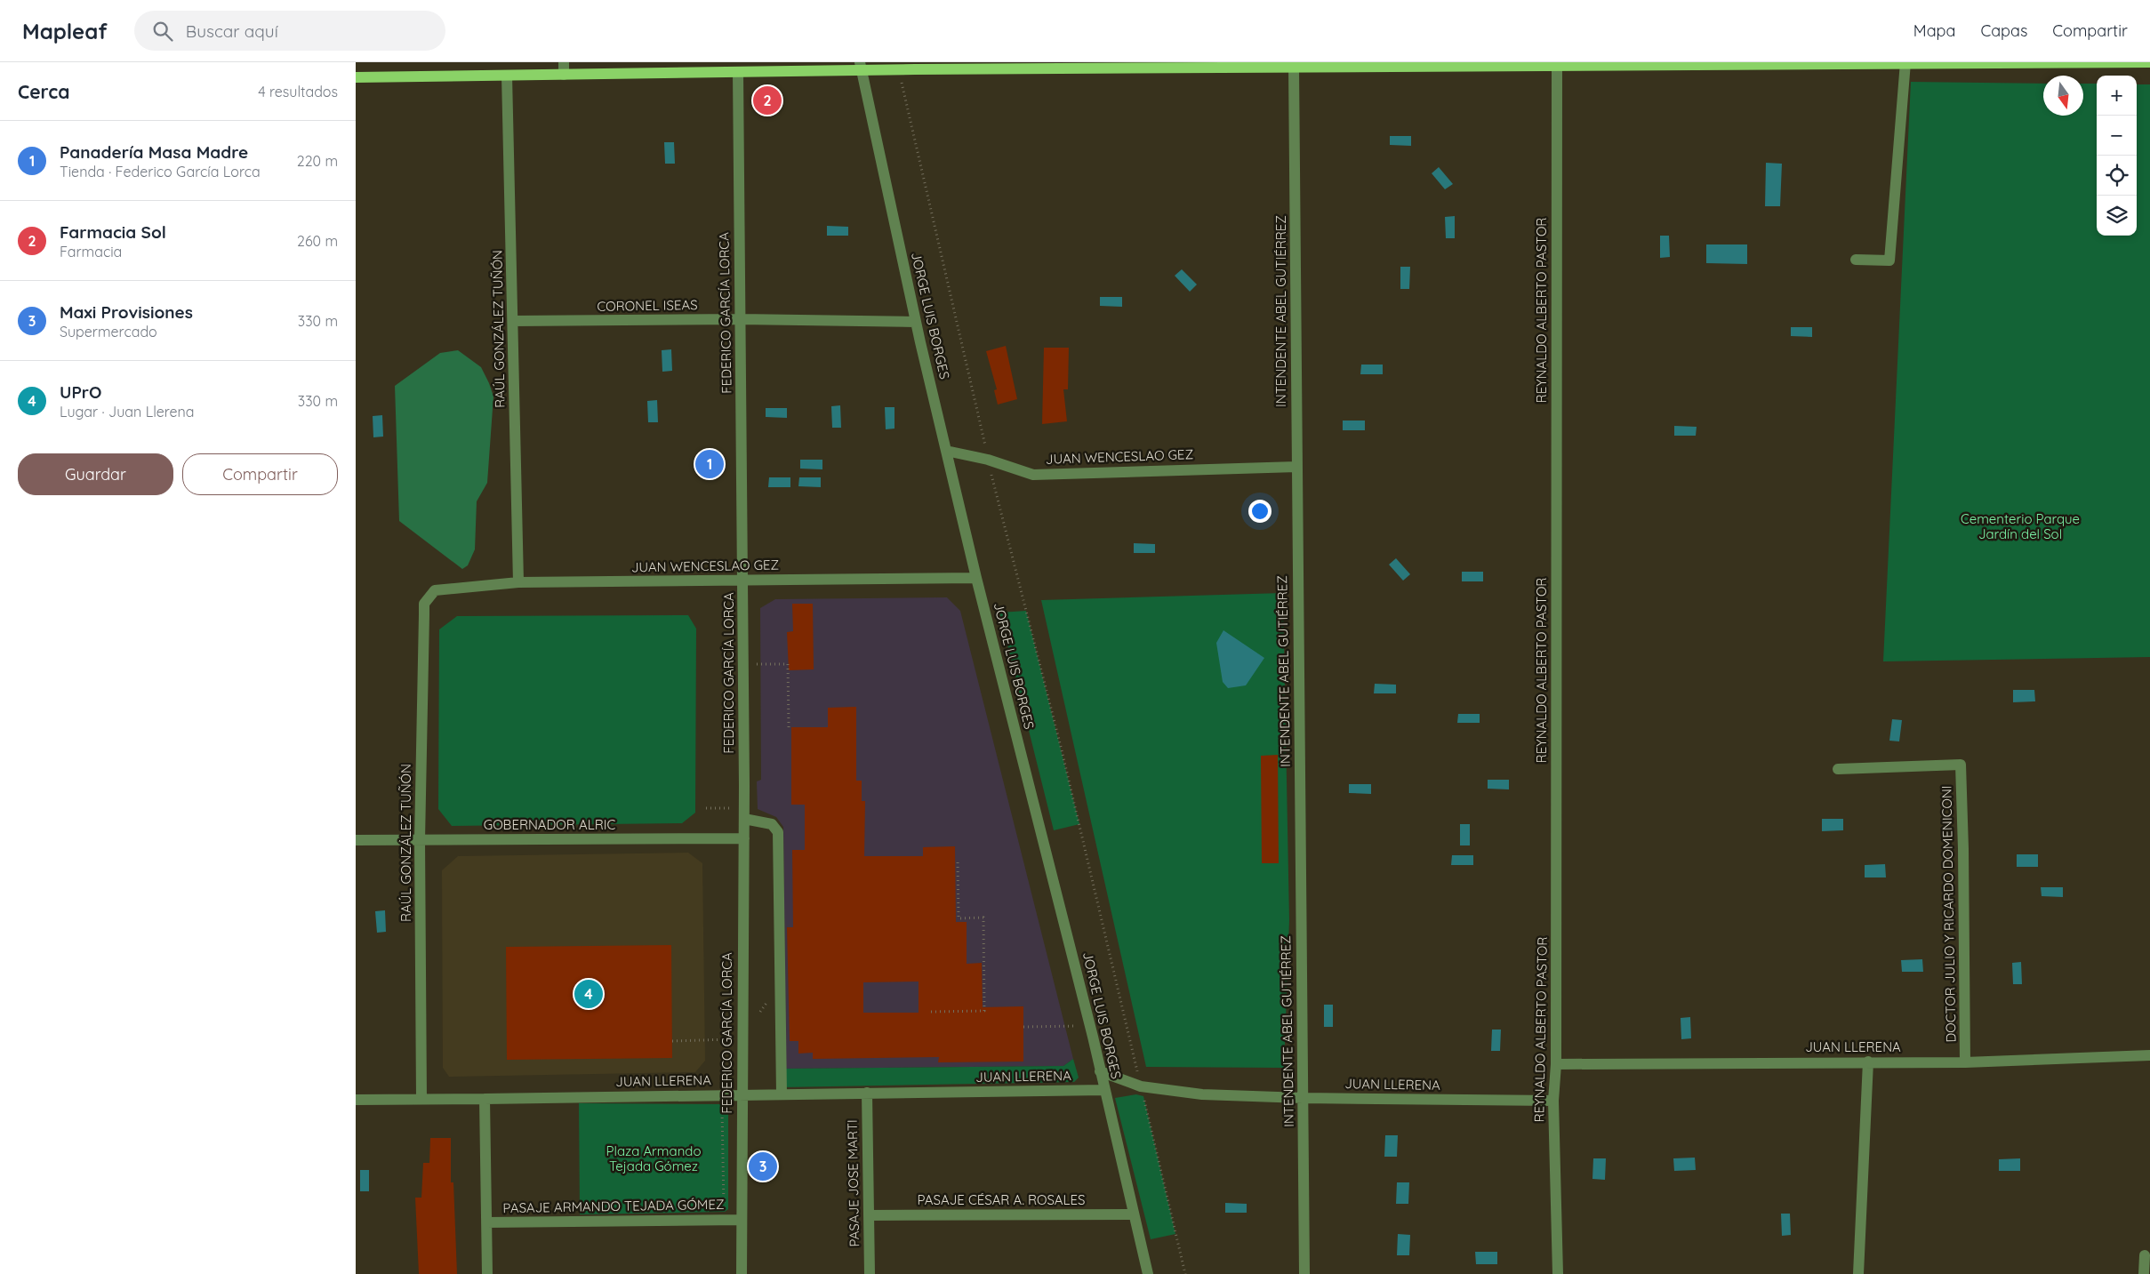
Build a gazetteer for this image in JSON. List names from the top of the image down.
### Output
{
  "streets": {
    "street": [
      "CORONEL ISEAS",
      "REYNALDO ALBERTO PASTOR",
      "INTENDENTE ABEL GUTIÉRREZ",
      "FEDERICO GARCÍA LORCA",
      "JORGE LUIS BORGES",
      "RAÚL GONZÁLEZ TUÑÓN",
      "JUAN WENCESLAO GEZ",
      "GOBERNADOR ALRIC",
      "DOCTOR JULIO Y RICARDO DOMENICONI",
      "JUAN LLERENA",
      "PASAJE JOSE MARTI",
      "PASAJE CÉSAR A. ROSALES",
      "PASAJE ARMANDO TEJADA GÓMEZ"
    ]
  },
  "crossings": [
    ["CORONEL ISEAS", "FEDERICO GARCÍA LORCA"],
    ["CORONEL ISEAS", "JORGE LUIS BORGES"],
    ["CORONEL ISEAS", "RAÚL GONZÁLEZ TUÑÓN"],
    ["REYNALDO ALBERTO PASTOR", "JUAN LLERENA"],
    ["INTENDENTE ABEL GUTIÉRREZ", "JUAN WENCESLAO GEZ"],
    ["INTENDENTE ABEL GUTIÉRREZ", "JUAN LLERENA"],
    ["FEDERICO GARCÍA LORCA", "JUAN WENCESLAO GEZ"],
    ["FEDERICO GARCÍA LORCA", "GOBERNADOR ALRIC"],
    ["FEDERICO GARCÍA LORCA", "JUAN LLERENA"],
    ["FEDERICO GARCÍA LORCA", "PASAJE ARMANDO TEJADA GÓMEZ"],
    ["JORGE LUIS BORGES", "JUAN WENCESLAO GEZ"],
    ["JORGE LUIS BORGES", "JUAN LLERENA"],
    ["JORGE LUIS BORGES", "PASAJE CÉSAR A. ROSALES"],
    ["RAÚL GONZÁLEZ TUÑÓN", "JUAN WENCESLAO GEZ"],
    ["RAÚL GONZÁLEZ TUÑÓN", "GOBERNADOR ALRIC"],
    ["RAÚL GONZÁLEZ TUÑÓN", "JUAN LLERENA"],
    ["DOCTOR JULIO Y RICARDO DOMENICONI", "JUAN LLERENA"],
    ["JUAN LLERENA", "PASAJE JOSE MARTI"],
    ["PASAJE JOSE MARTI", "PASAJE CÉSAR A. ROSALES"]
  ],
  "parks": ["Cementerio Parque Jardín del Sol", "Plaza Armando Tejada Gómez"],
  "north": "bottom",
  "page": {
    "header": "Mapleaf",
    "search": "Buscar aquí",
    "nav": ["Mapa", "Capas", "Compartir"],
    "heading": ["Cerca", "4 resultados"],
    "map_buttons": ["+", "−"],
    "pins": [
      "2",
      "1",
      "4",
      "3"
    ],
    "list": [
      {
        "mark": "1",
        "name": "Panadería Masa Madre",
        "note": "Tienda · Federico García Lorca",
        "value": "220 m"
      },
      {
        "mark": "2",
        "name": "Farmacia Sol",
        "note": "Farmacia",
        "value": "260 m"
      },
      {
        "mark": "3",
        "name": "Maxi Provisiones",
        "note": "Supermercado",
        "value": "330 m"
      },
      {
        "mark": "4",
        "name": "UPrO",
        "note": "Lugar · Juan Llerena",
        "value": "330 m"
      }
    ],
    "buttons": ["Guardar", "Compartir"]
  }
}
